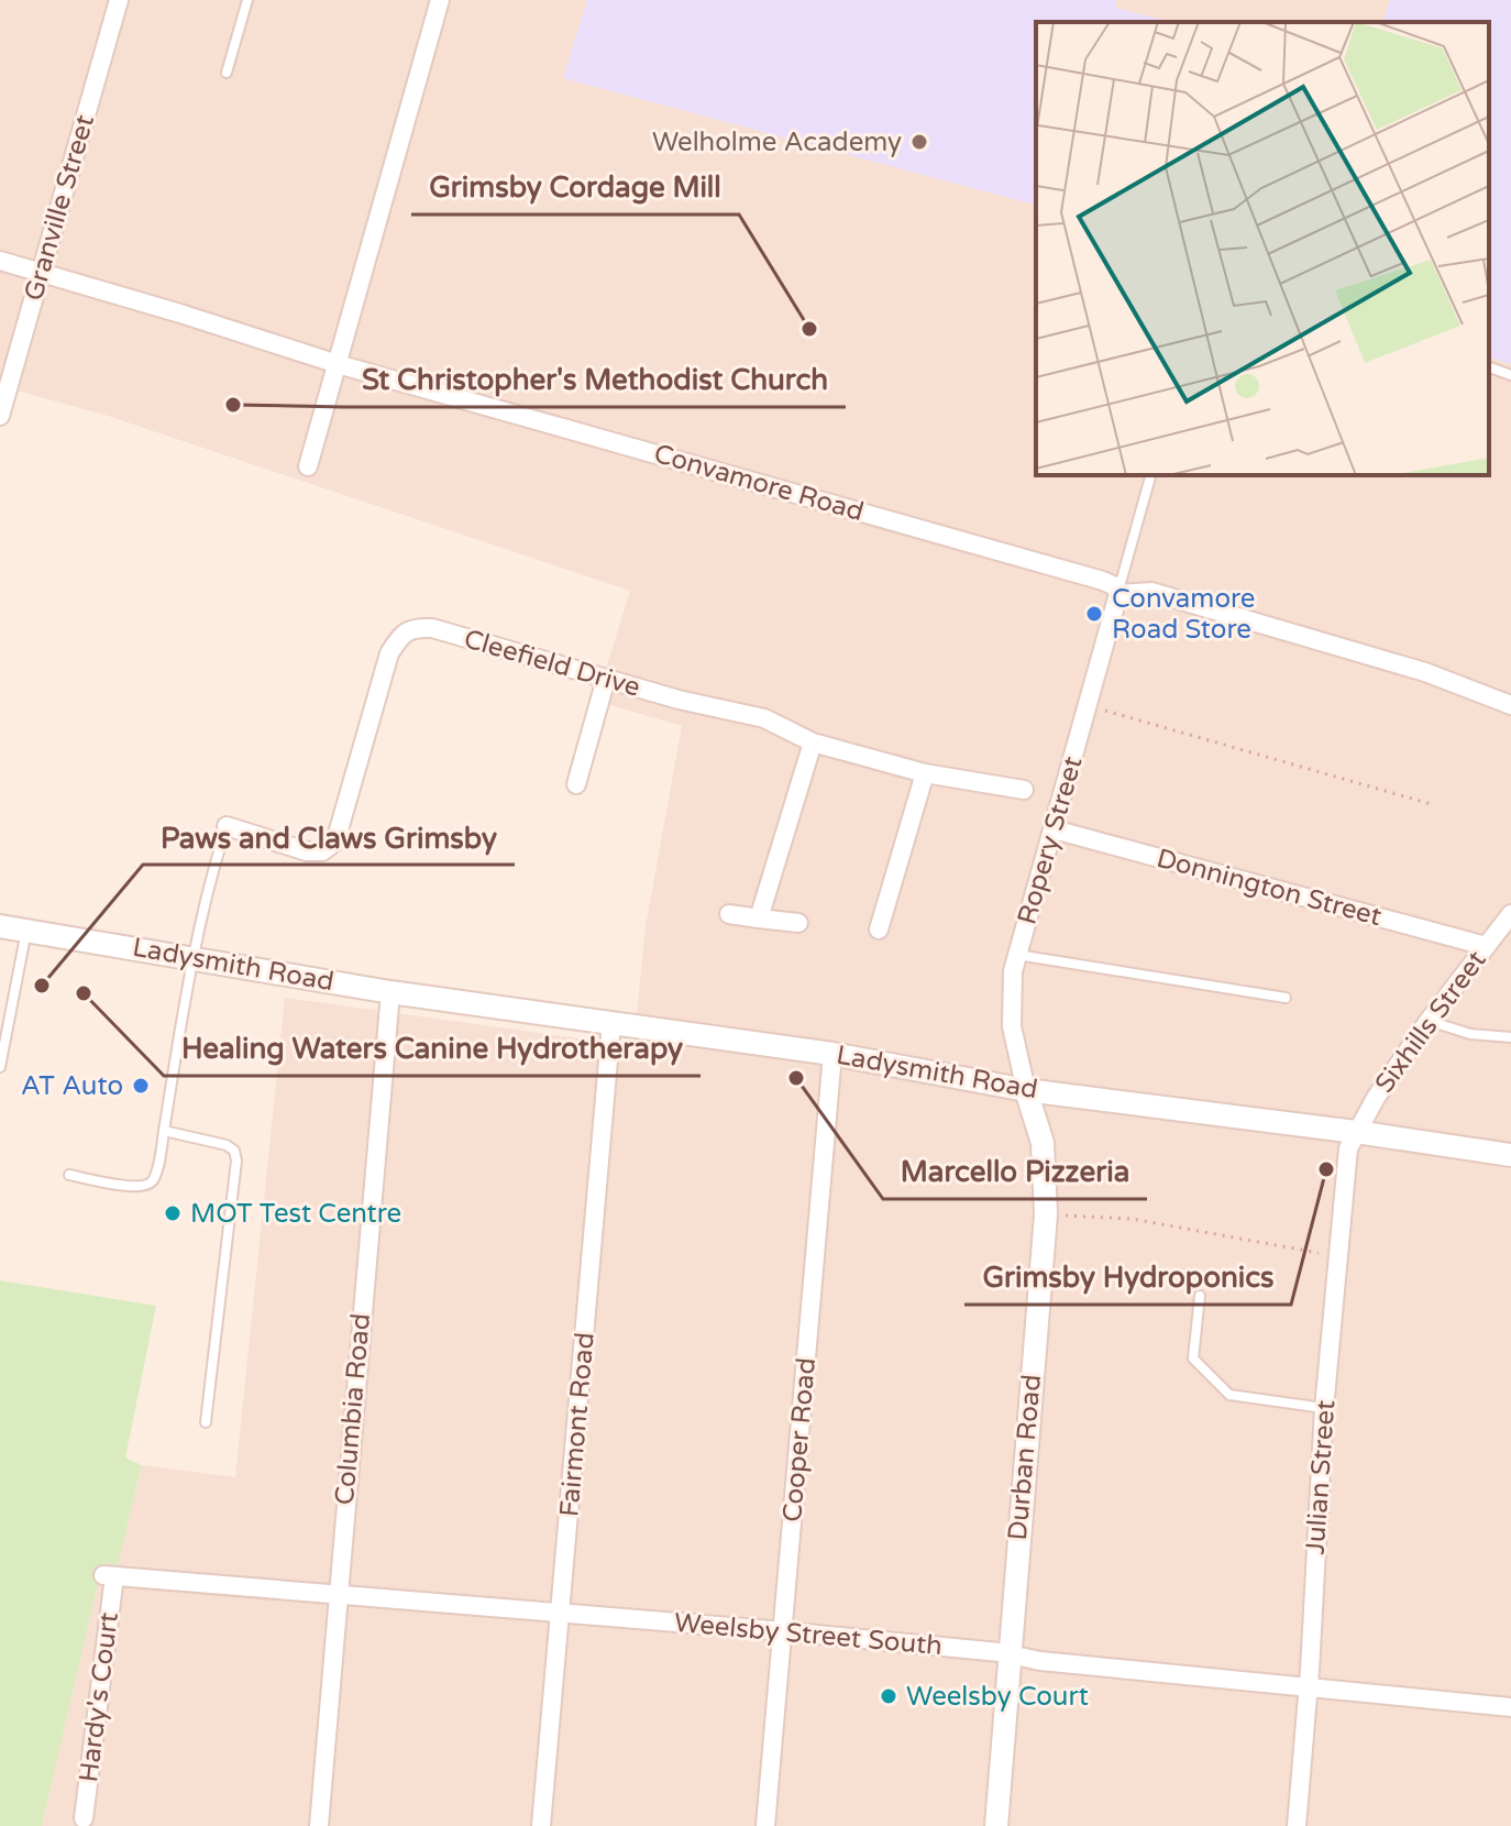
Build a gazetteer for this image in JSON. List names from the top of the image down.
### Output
{
  "streets": {
    "street": [
      "Granville Street",
      "Convamore Road",
      "Cleefield Drive",
      "Ropery Street",
      "Donnington Street",
      "Ladysmith Road",
      "Sixhills Street",
      "Columbia Road",
      "Fairmont Road",
      "Cooper Road",
      "Durban Road",
      "Julian Street",
      "Weelsby Street South",
      "Hardy's Court"
    ]
  },
  "crossings": [
    ["Granville Street", "Convamore Road"],
    ["Convamore Road", "Ropery Street"],
    ["Ropery Street", "Donnington Street"],
    ["Ropery Street", "Ladysmith Road"],
    ["Ropery Street", "Durban Road"],
    ["Donnington Street", "Sixhills Street"],
    ["Ladysmith Road", "Sixhills Street"],
    ["Ladysmith Road", "Columbia Road"],
    ["Ladysmith Road", "Fairmont Road"],
    ["Ladysmith Road", "Cooper Road"],
    ["Ladysmith Road", "Durban Road"],
    ["Ladysmith Road", "Julian Street"],
    ["Sixhills Street", "Julian Street"],
    ["Columbia Road", "Weelsby Street South"],
    ["Fairmont Road", "Weelsby Street South"],
    ["Cooper Road", "Weelsby Street South"],
    ["Durban Road", "Weelsby Street South"],
    ["Julian Street", "Weelsby Street South"],
    ["Weelsby Street South", "Hardy's Court"]
  ],
  "places": [
    "Welholme Academy",
    "Grimsby Cordage Mill",
    "St Christopher's Methodist Church",
    "Convamore Road Store",
    "Paws and Claws Grimsby",
    "Healing Waters Canine Hydrotherapy",
    "Marcello Pizzeria",
    "AT Auto",
    "Grimsby Hydroponics",
    "MOT Test Centre",
    "Weelsby Court"
  ]
}
